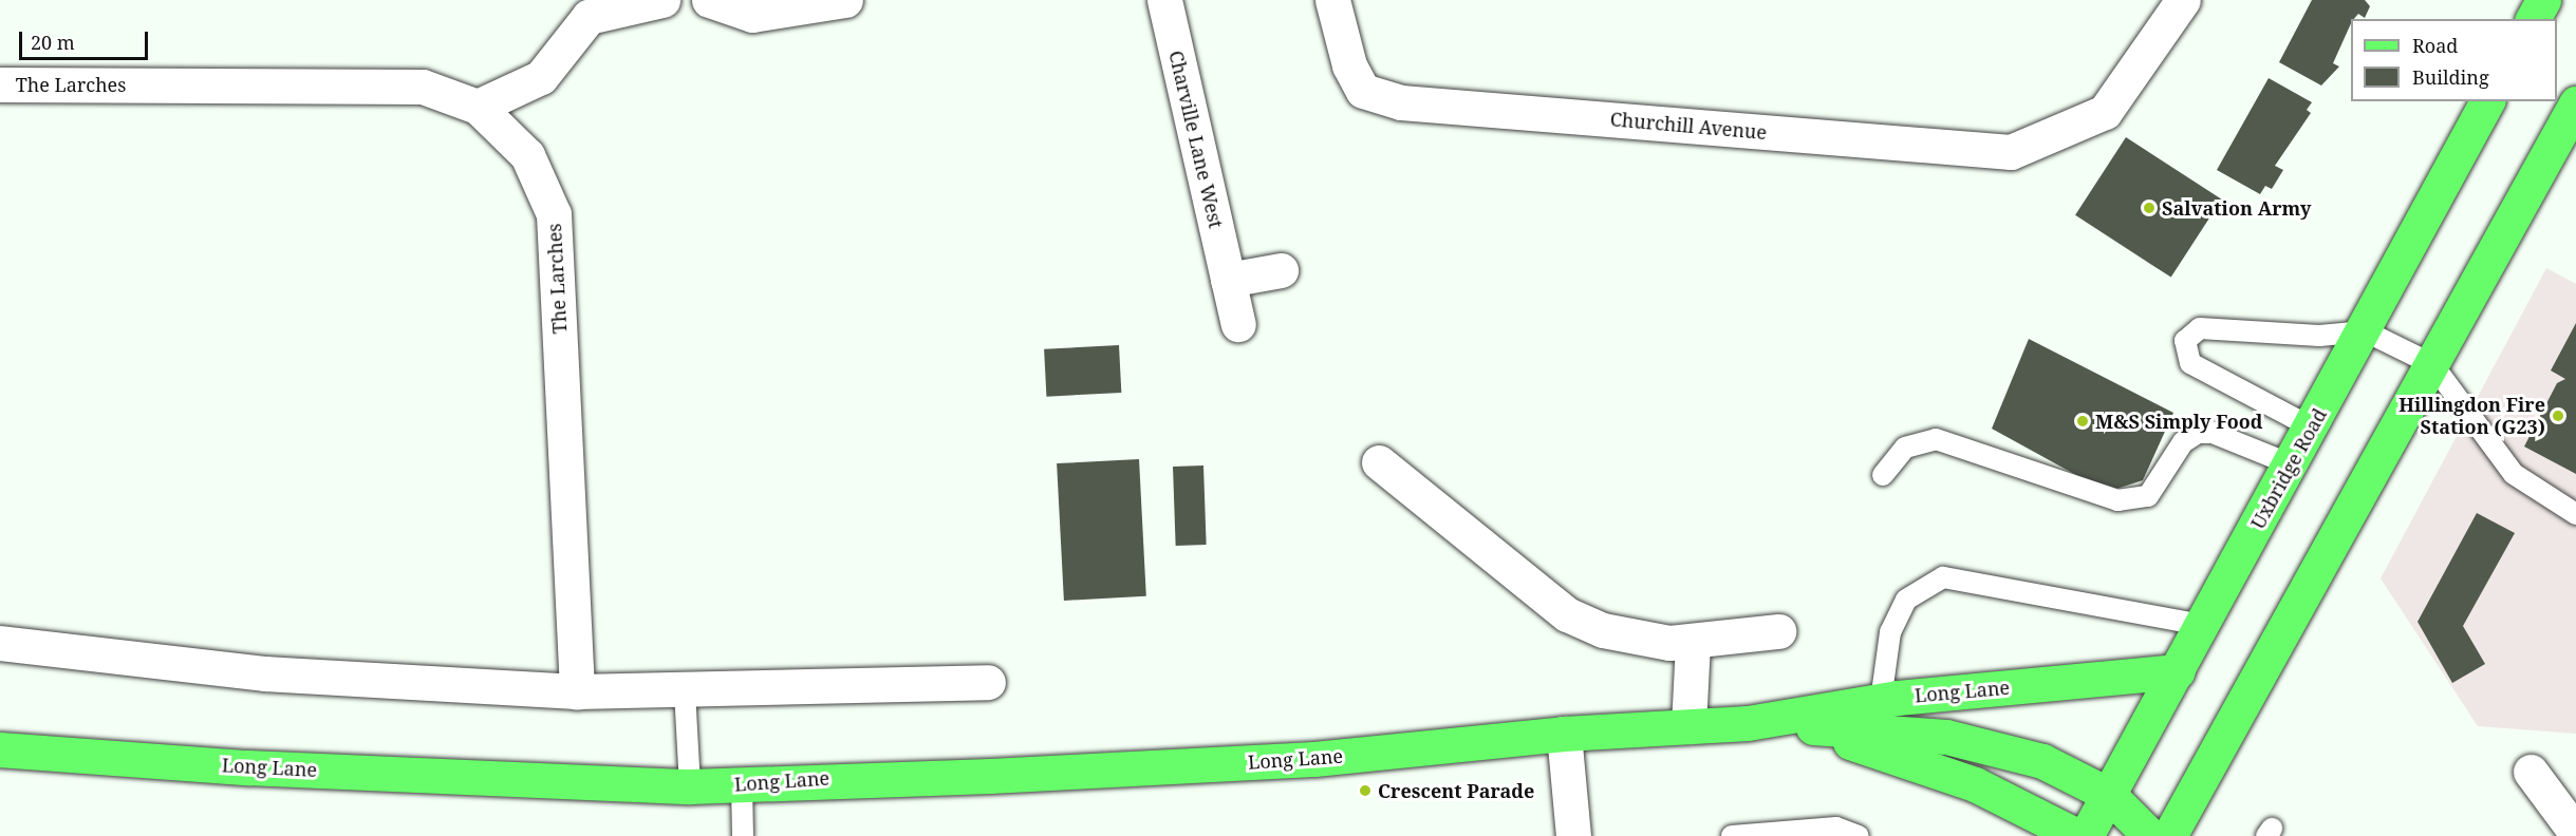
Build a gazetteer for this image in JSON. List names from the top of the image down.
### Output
{
  "streets": {
    "main road": ["Uxbridge Road", "Long Lane"],
    "street": ["The Larches", "Churchill Avenue", "Charville Lane West"]
  },
  "crossings": [
    ["Uxbridge Road", "Long Lane"]
  ],
  "places": [
    "Salvation Army",
    "Hillingdon Fire Station (G23)",
    "M&S Simply Food",
    "Crescent Parade"
  ],
  "legend": ["Road", "Building"],
  "scale_bar": "20 m"
}
